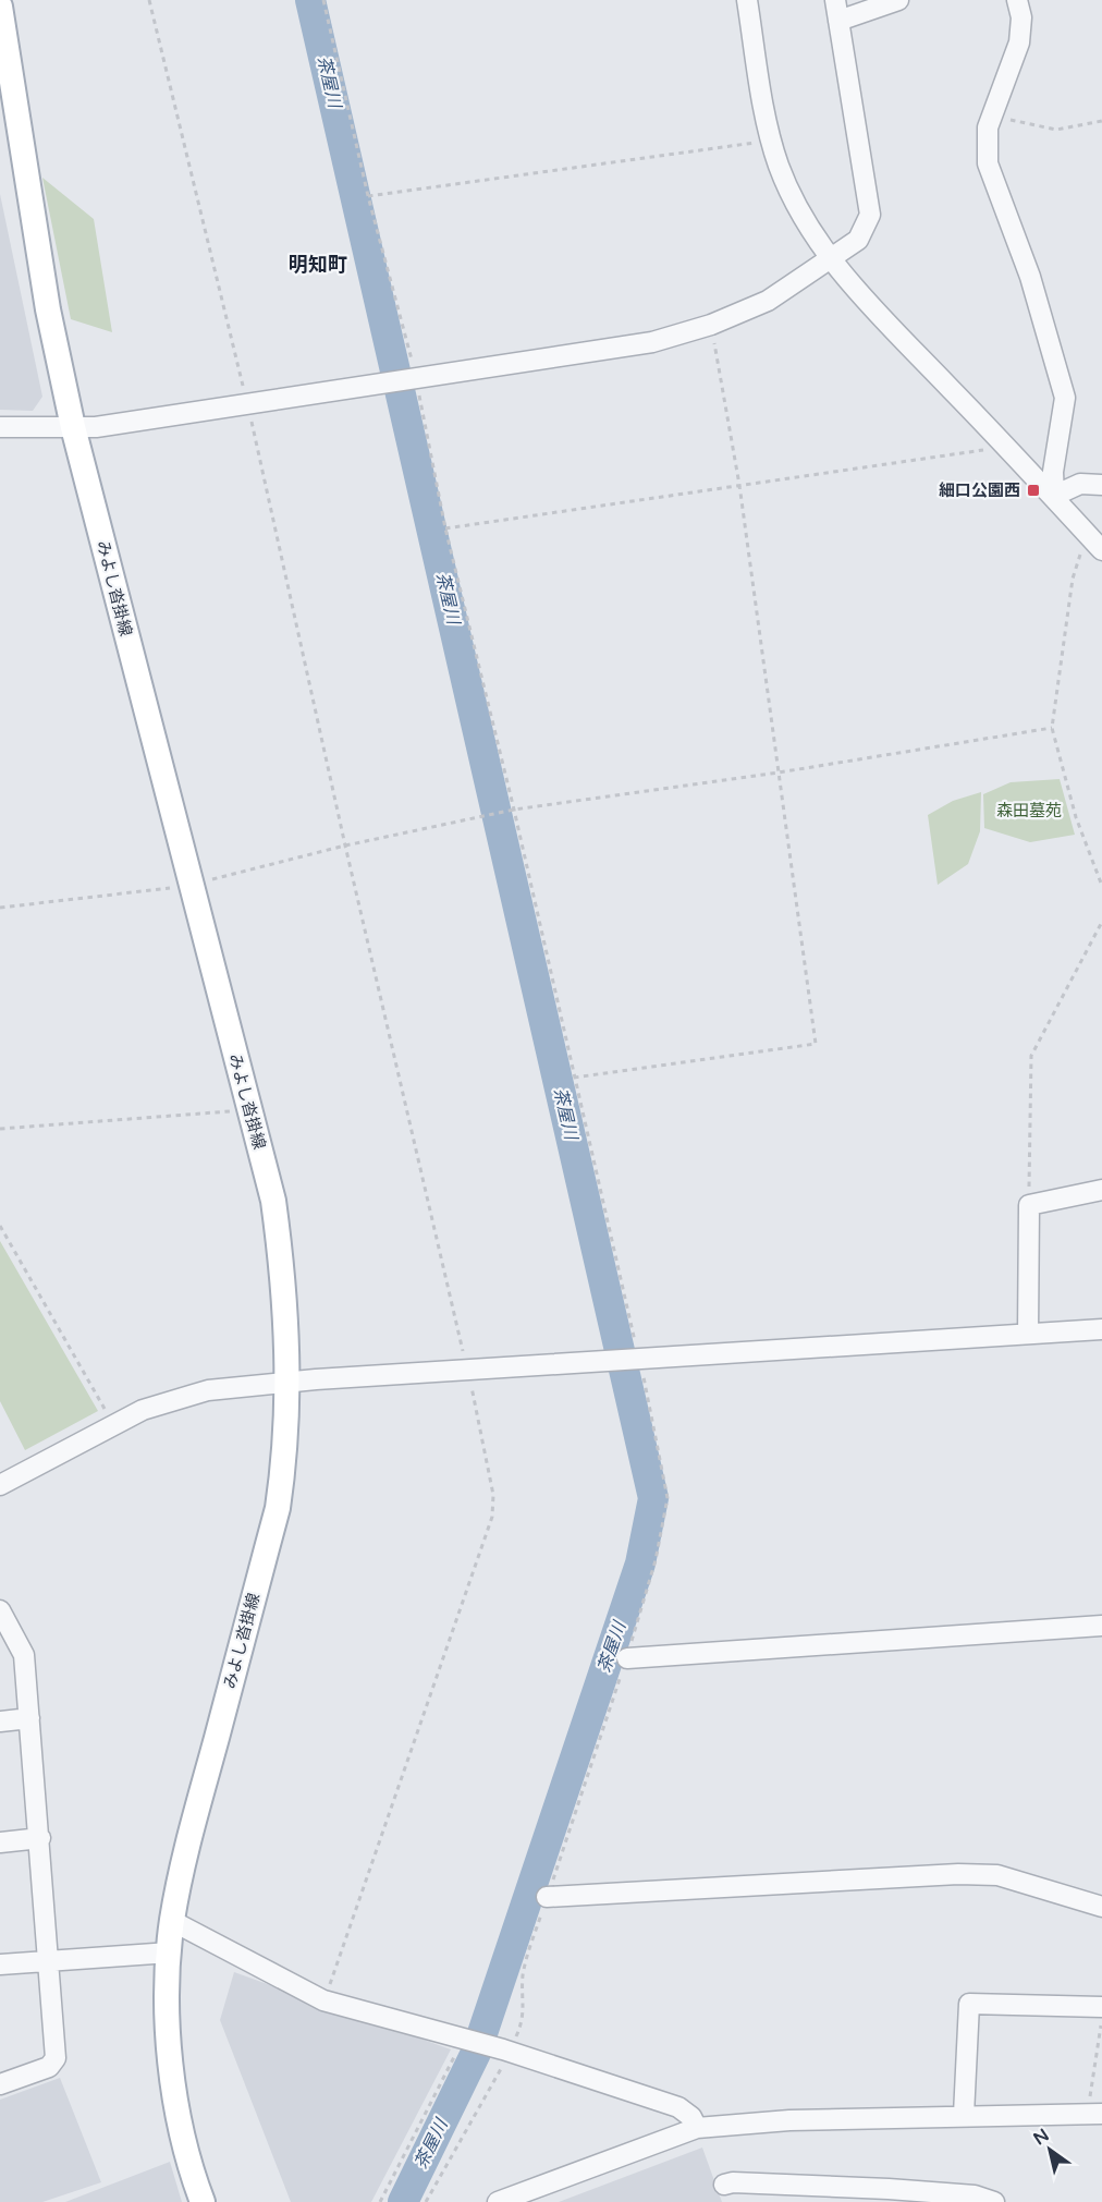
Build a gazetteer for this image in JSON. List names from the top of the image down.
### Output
{
  "streets": {
    "main road": ["みよし沓掛線"]
  },
  "districts": ["明知町"],
  "water": ["茶屋川"],
  "parks": ["森田墓苑"],
  "places": {
    "transit": ["細口公園西"]
  },
  "north": "top left"
}
